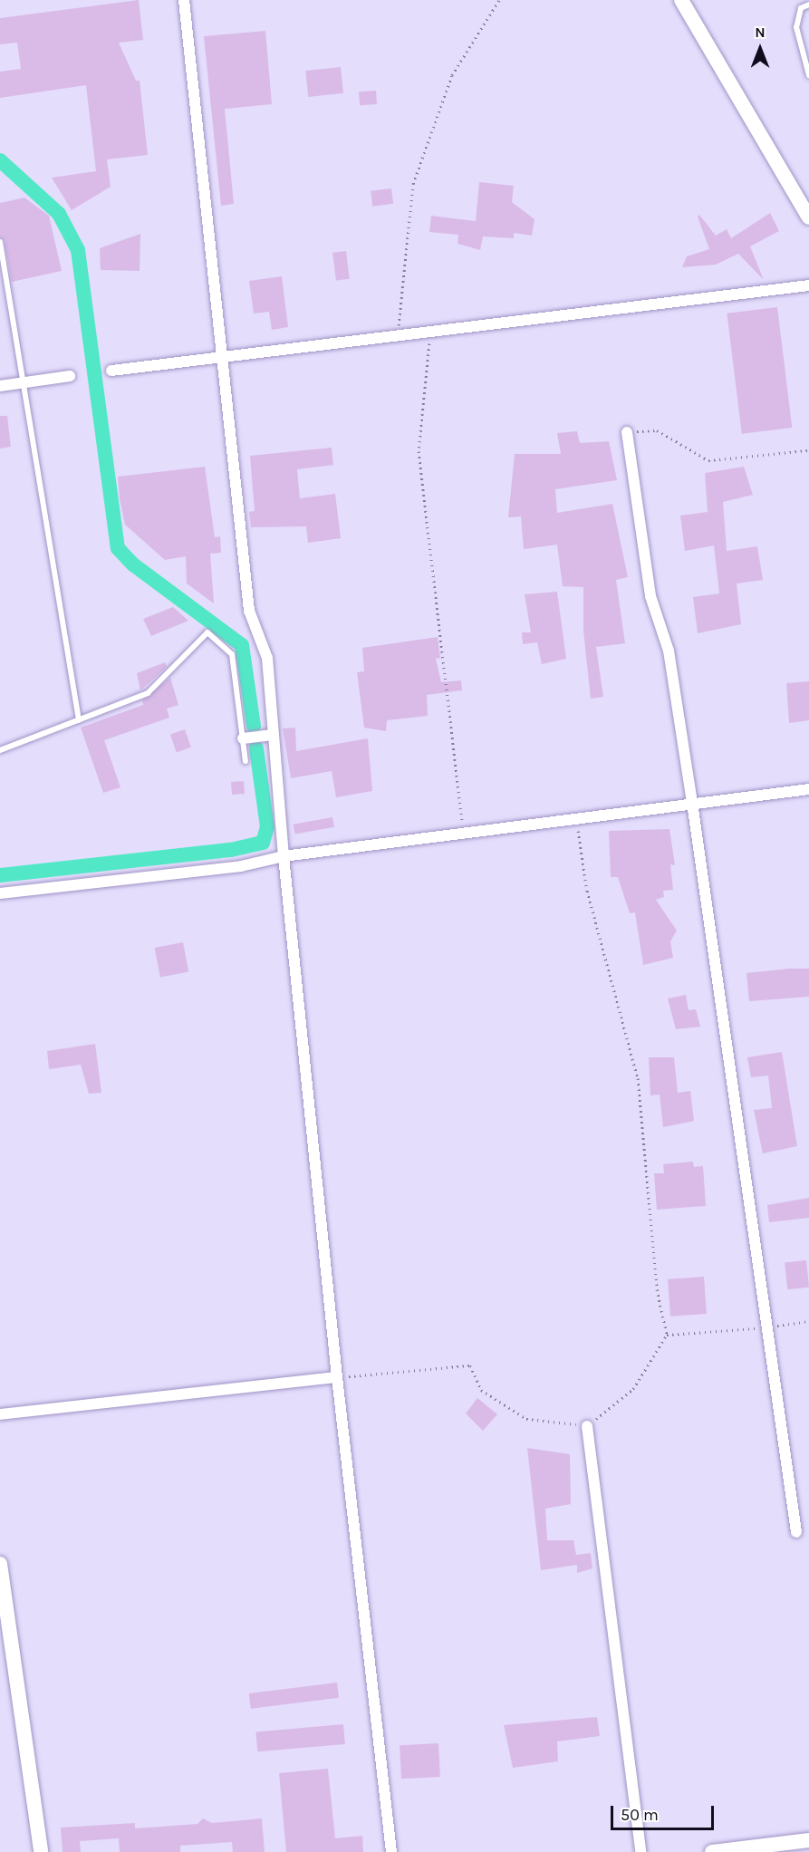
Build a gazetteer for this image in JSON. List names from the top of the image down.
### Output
{
  "scale_bar": "50 m",
  "north": "top"
}
